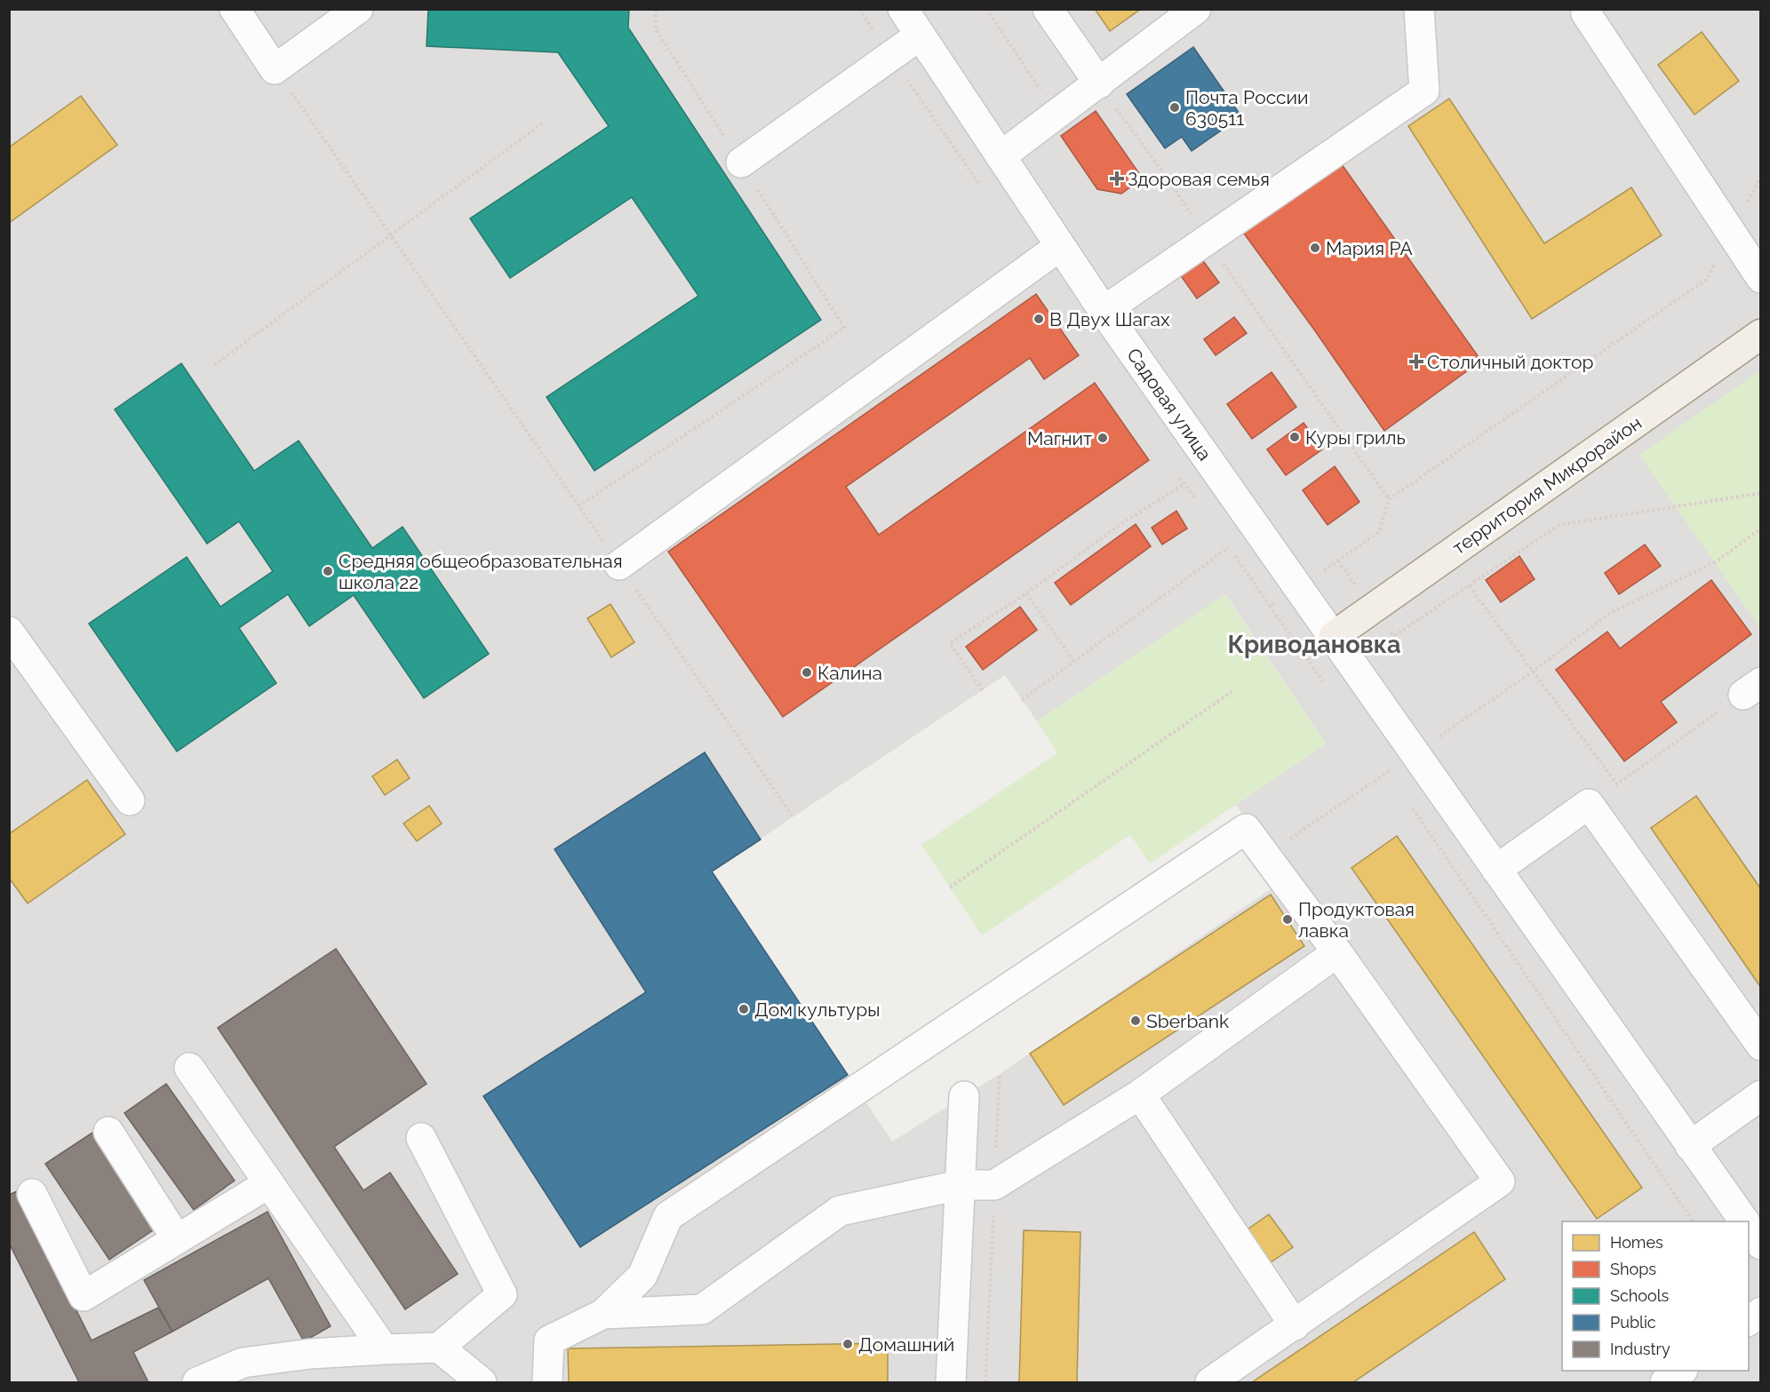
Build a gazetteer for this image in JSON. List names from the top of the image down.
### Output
{
  "streets": {
    "main road": ["территория Микрорайон"],
    "street": ["Садовая улица"]
  },
  "crossings": [
    ["Садовая улица", "территория Микрорайон"]
  ],
  "districts": ["Криводановка"],
  "places": {
    "other": [
      "Почта России 630511",
      "Мария РА",
      "В Двух Шагах",
      "Куры гриль",
      "Магнит",
      "Средняя общеобразовательная школа 22",
      "Калина",
      "Продуктовая лавка",
      "Дом культуры",
      "Sberbank",
      "Домашний"
    ],
    "health": ["Здоровая семья", "Столичный доктор"]
  },
  "legend": [
    "Homes",
    "Shops",
    "Schools",
    "Public",
    "Industry"
  ]
}
